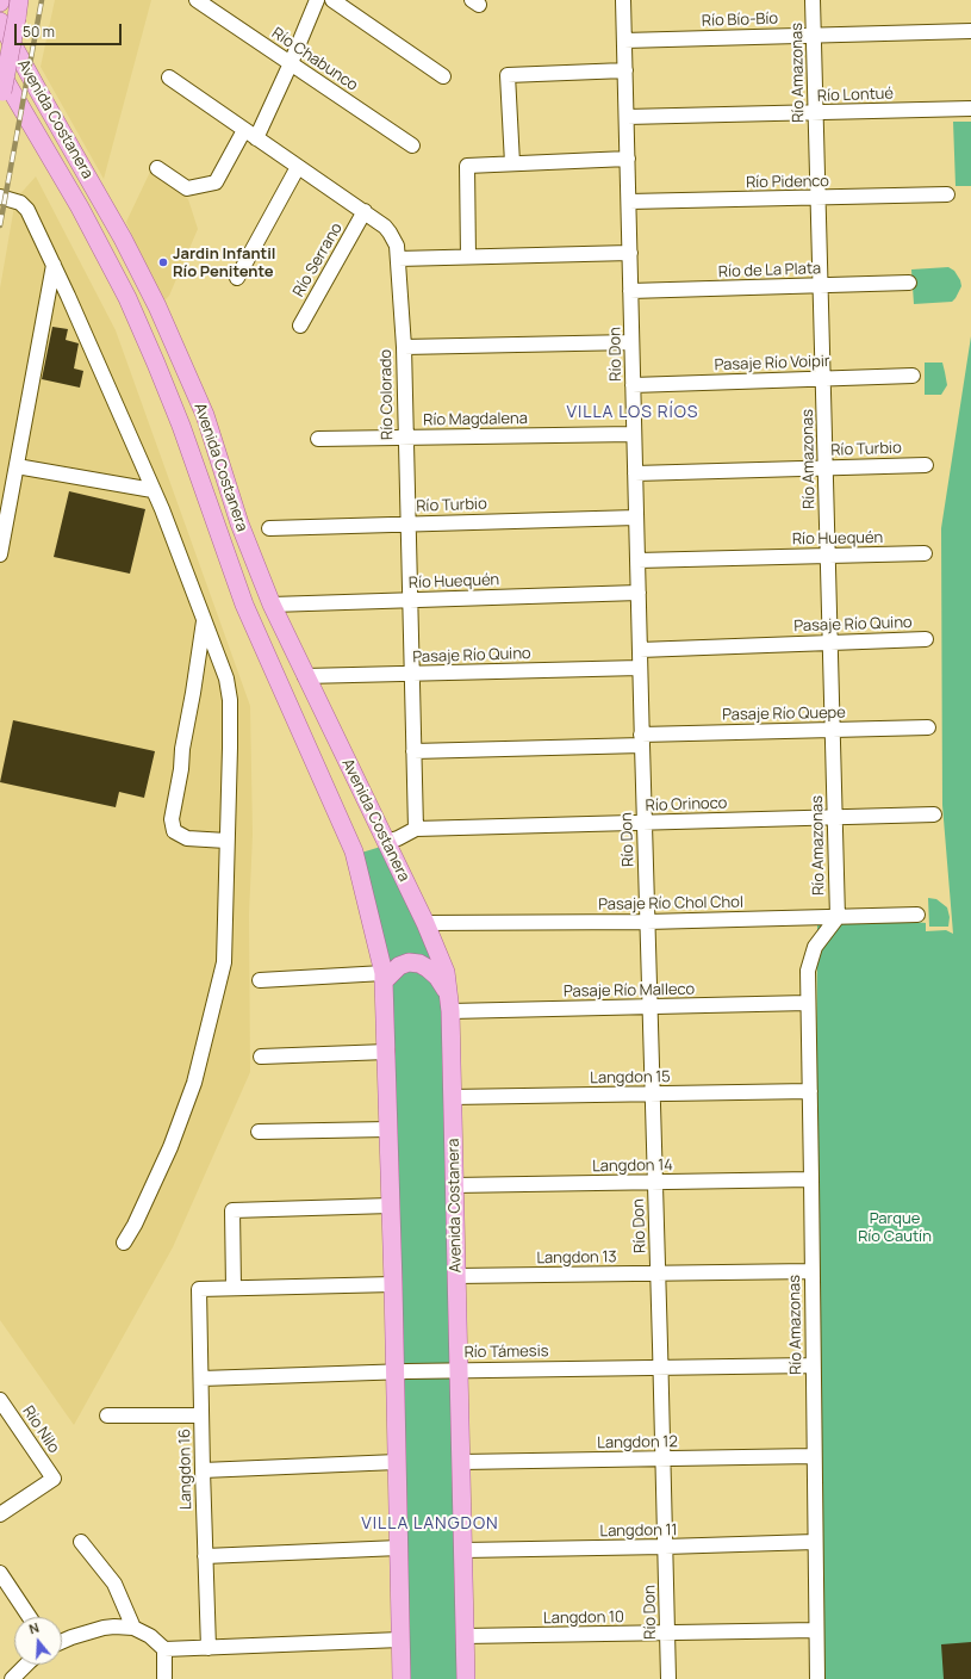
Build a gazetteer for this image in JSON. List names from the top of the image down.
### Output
{
  "streets": {
    "main road": ["Avenida Costanera"],
    "street": [
      "Río Bío-Bío",
      "Río Chabunco",
      "Río Amazonas",
      "Río Lontué",
      "Río Pidenco",
      "Río Serrano",
      "Río de La Plata",
      "Río Don",
      "Pasaje Río Voipir",
      "Río Colorado",
      "Río Magdalena",
      "Río Turbio",
      "Río Huequén",
      "Pasaje Río Quino",
      "Pasaje Río Quepe",
      "Río Orinoco",
      "Pasaje Río Chol Chol",
      "Pasaje Río Malleco",
      "Langdon 15",
      "Langdon 14",
      "Langdon 13",
      "Río Támesis",
      "Río Nilo",
      "Langdon 12",
      "Langdon 16",
      "Langdon 11",
      "Langdon 10"
    ]
  },
  "crossings": [
    ["Río Bío-Bío", "Río Amazonas"],
    ["Río Bío-Bío", "Río Don"],
    ["Río Amazonas", "Río Lontué"],
    ["Río Amazonas", "Río Pidenco"],
    ["Río Amazonas", "Río de La Plata"],
    ["Río Amazonas", "Pasaje Río Voipir"],
    ["Río Amazonas", "Río Turbio"],
    ["Río Amazonas", "Río Huequén"],
    ["Río Amazonas", "Pasaje Río Quino"],
    ["Río Amazonas", "Pasaje Río Quepe"],
    ["Río Amazonas", "Río Orinoco"],
    ["Río Amazonas", "Pasaje Río Chol Chol"],
    ["Río Amazonas", "Pasaje Río Malleco"],
    ["Río Amazonas", "Langdon 15"],
    ["Río Amazonas", "Langdon 14"],
    ["Río Amazonas", "Langdon 13"],
    ["Río Amazonas", "Río Támesis"],
    ["Río Amazonas", "Langdon 12"],
    ["Río Amazonas", "Langdon 11"],
    ["Río Amazonas", "Langdon 10"],
    ["Río Lontué", "Río Don"],
    ["Avenida Costanera", "Río Huequén"],
    ["Avenida Costanera", "Pasaje Río Quino"],
    ["Avenida Costanera", "Río Orinoco"],
    ["Avenida Costanera", "Pasaje Río Chol Chol"],
    ["Avenida Costanera", "Pasaje Río Malleco"],
    ["Avenida Costanera", "Langdon 15"],
    ["Avenida Costanera", "Langdon 14"],
    ["Avenida Costanera", "Langdon 13"],
    ["Avenida Costanera", "Río Támesis"],
    ["Avenida Costanera", "Langdon 12"],
    ["Avenida Costanera", "Langdon 11"],
    ["Avenida Costanera", "Langdon 10"],
    ["Río Pidenco", "Río Don"],
    ["Río Serrano", "Río Colorado"],
    ["Río de La Plata", "Río Don"],
    ["Río Don", "Pasaje Río Voipir"],
    ["Río Don", "Río Magdalena"],
    ["Río Don", "Río Turbio"],
    ["Río Don", "Río Huequén"],
    ["Río Don", "Pasaje Río Quino"],
    ["Río Don", "Pasaje Río Quepe"],
    ["Río Don", "Río Orinoco"],
    ["Río Don", "Pasaje Río Chol Chol"],
    ["Río Don", "Pasaje Río Malleco"],
    ["Río Don", "Langdon 15"],
    ["Río Don", "Langdon 14"],
    ["Río Don", "Langdon 13"],
    ["Río Don", "Río Támesis"],
    ["Río Don", "Langdon 12"],
    ["Río Don", "Langdon 11"],
    ["Río Don", "Langdon 10"],
    ["Río Colorado", "Río Magdalena"],
    ["Río Colorado", "Río Turbio"],
    ["Río Colorado", "Río Huequén"],
    ["Río Colorado", "Pasaje Río Quino"],
    ["Río Colorado", "Pasaje Río Quepe"],
    ["Río Colorado", "Río Orinoco"],
    ["Río Támesis", "Langdon 16"]
  ],
  "districts": ["VILLA LOS RÍOS", "VILLA LANGDON"],
  "parks": ["Parque Río Cautín"],
  "places": ["Jardin Infantil Río Penitente"],
  "scale_bar": "50 m",
  "north": "top"
}
